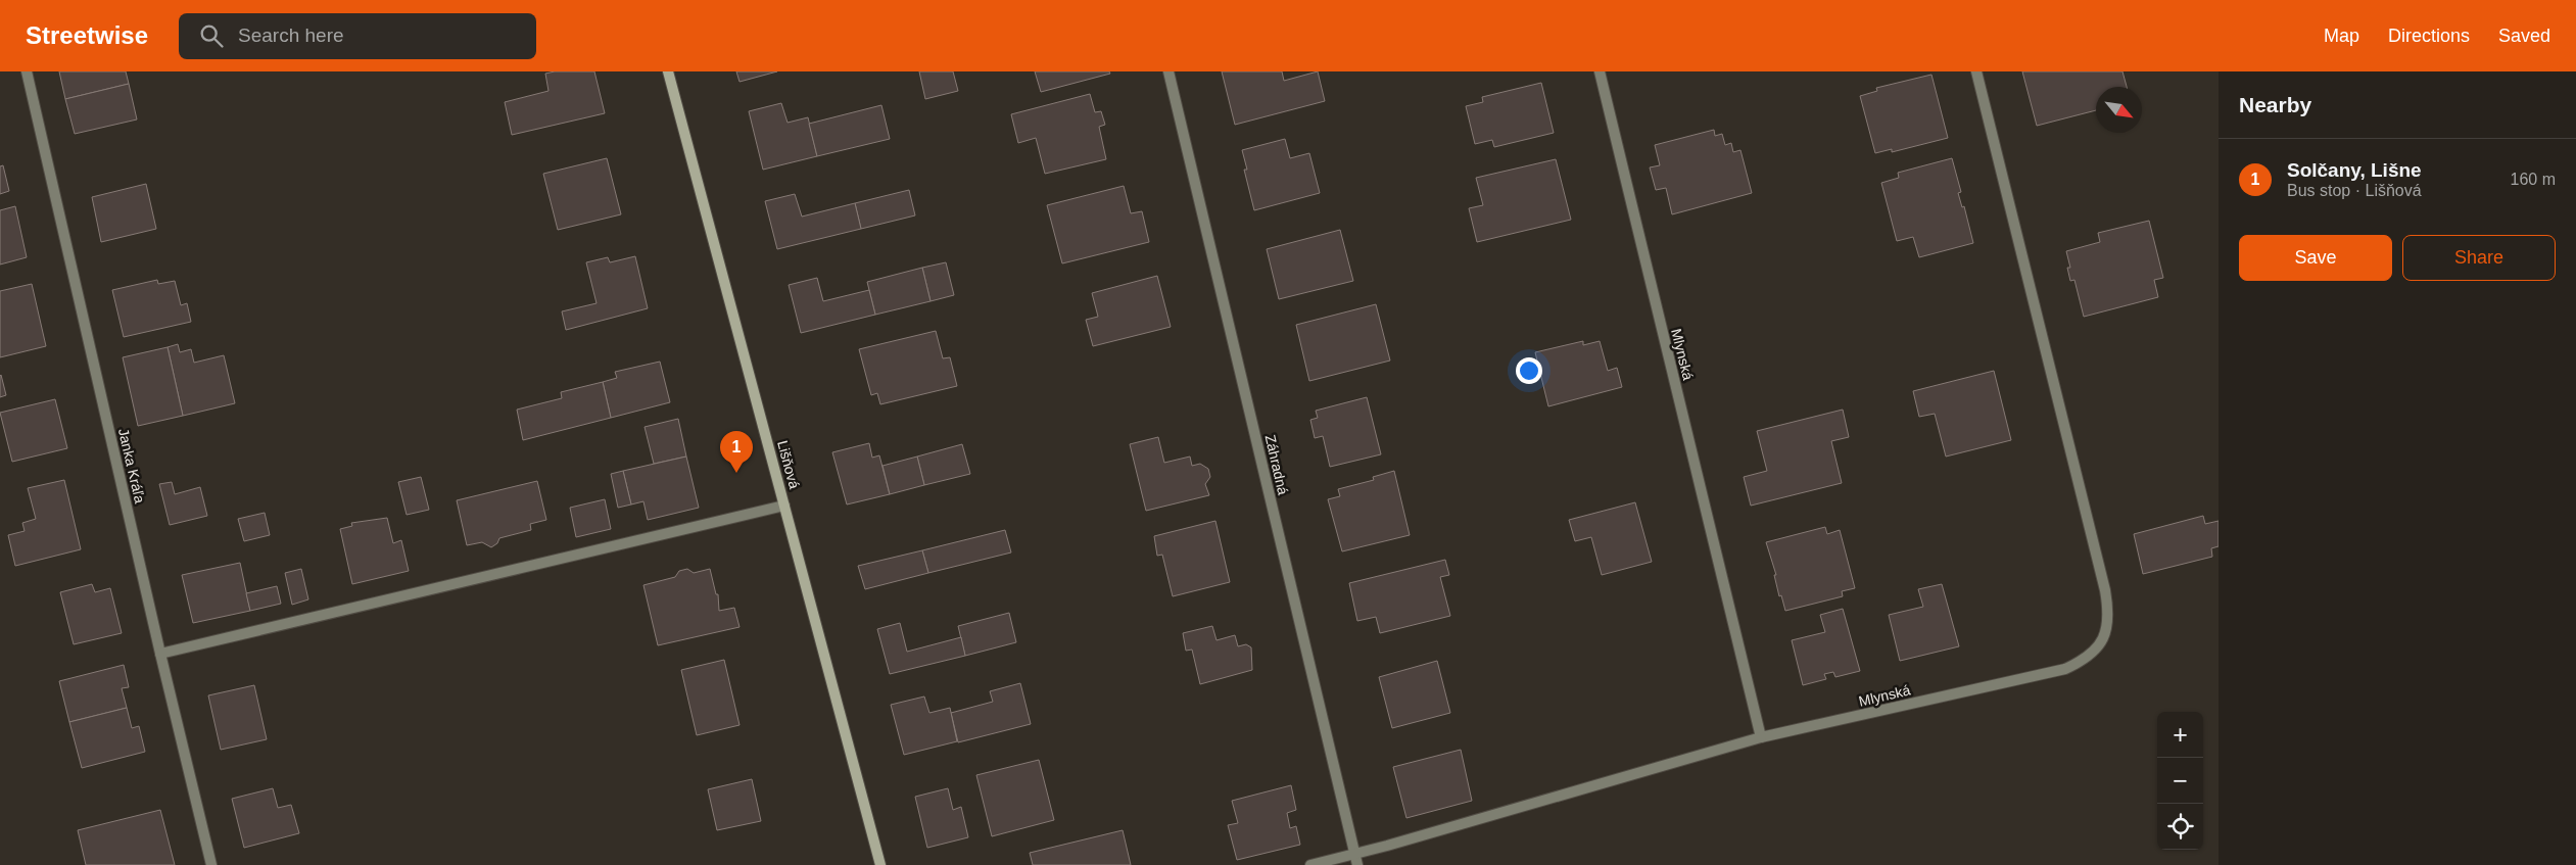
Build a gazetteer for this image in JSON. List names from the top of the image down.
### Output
{
  "streets": {
    "main road": ["Lišňová"],
    "street": ["Mlynská", "Záhradná", "Janka Kráľa"]
  },
  "north": "bottom right",
  "page": {
    "header": "Streetwise",
    "search": "Search here",
    "nav": ["Map", "Directions", "Saved"],
    "heading": "Nearby",
    "list": [
      {
        "mark": "1",
        "name": "Solčany, Lišne",
        "note": "Bus stop · Lišňová",
        "value": "160 m"
      }
    ],
    "buttons": ["Save", "Share"],
    "pins": "1",
    "map_buttons": ["+", "−"]
  }
}
